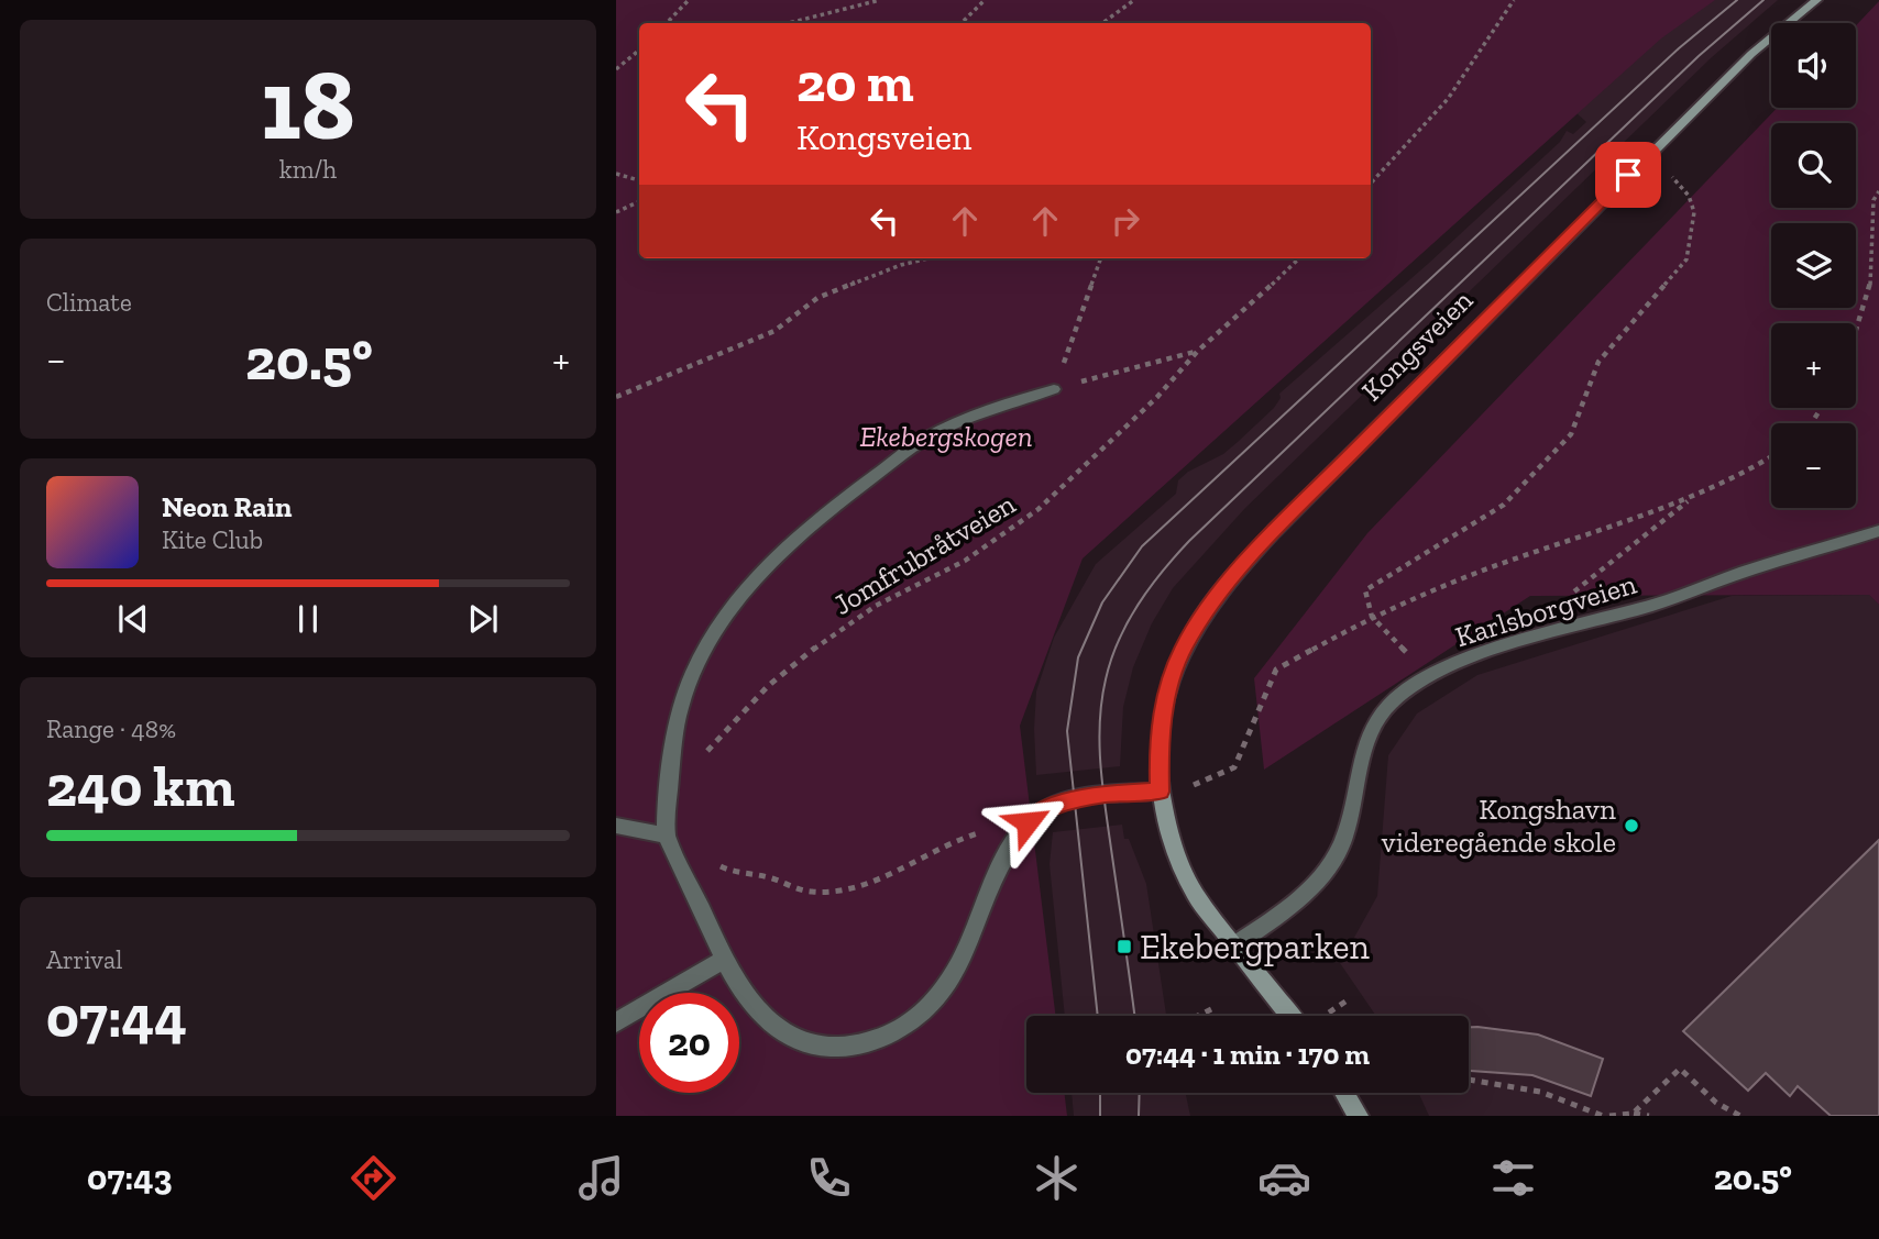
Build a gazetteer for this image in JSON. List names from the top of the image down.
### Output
{
  "streets": {
    "main road": ["Kongsveien"],
    "street": ["Karlsborgveien"],
    "path": ["Jomfrubråtveien"]
  },
  "crossings": [
    ["Kongsveien", "Karlsborgveien"]
  ],
  "parks": ["Ekebergskogen"],
  "places": {
    "other": ["Kongshavn videregående skole"],
    "transit": ["Ekebergparken"]
  },
  "page": {
    "tile": [
      ["18", "km/h"],
      "Climate",
      ["Range · 48%", "240 km"],
      ["Arrival", "07:44"]
    ],
    "map_buttons": ["+", "−"],
    "turn": ["20 m", "Kongsveien"],
    "heat": ["−", "20.5°", "+"],
    "song": ["Neon Rain", "Kite Club"],
    "limit": "20",
    "trip": "07:44 · 1 min · 170 m",
    "tabs": ["07:43", "20.5°"]
  }
}
